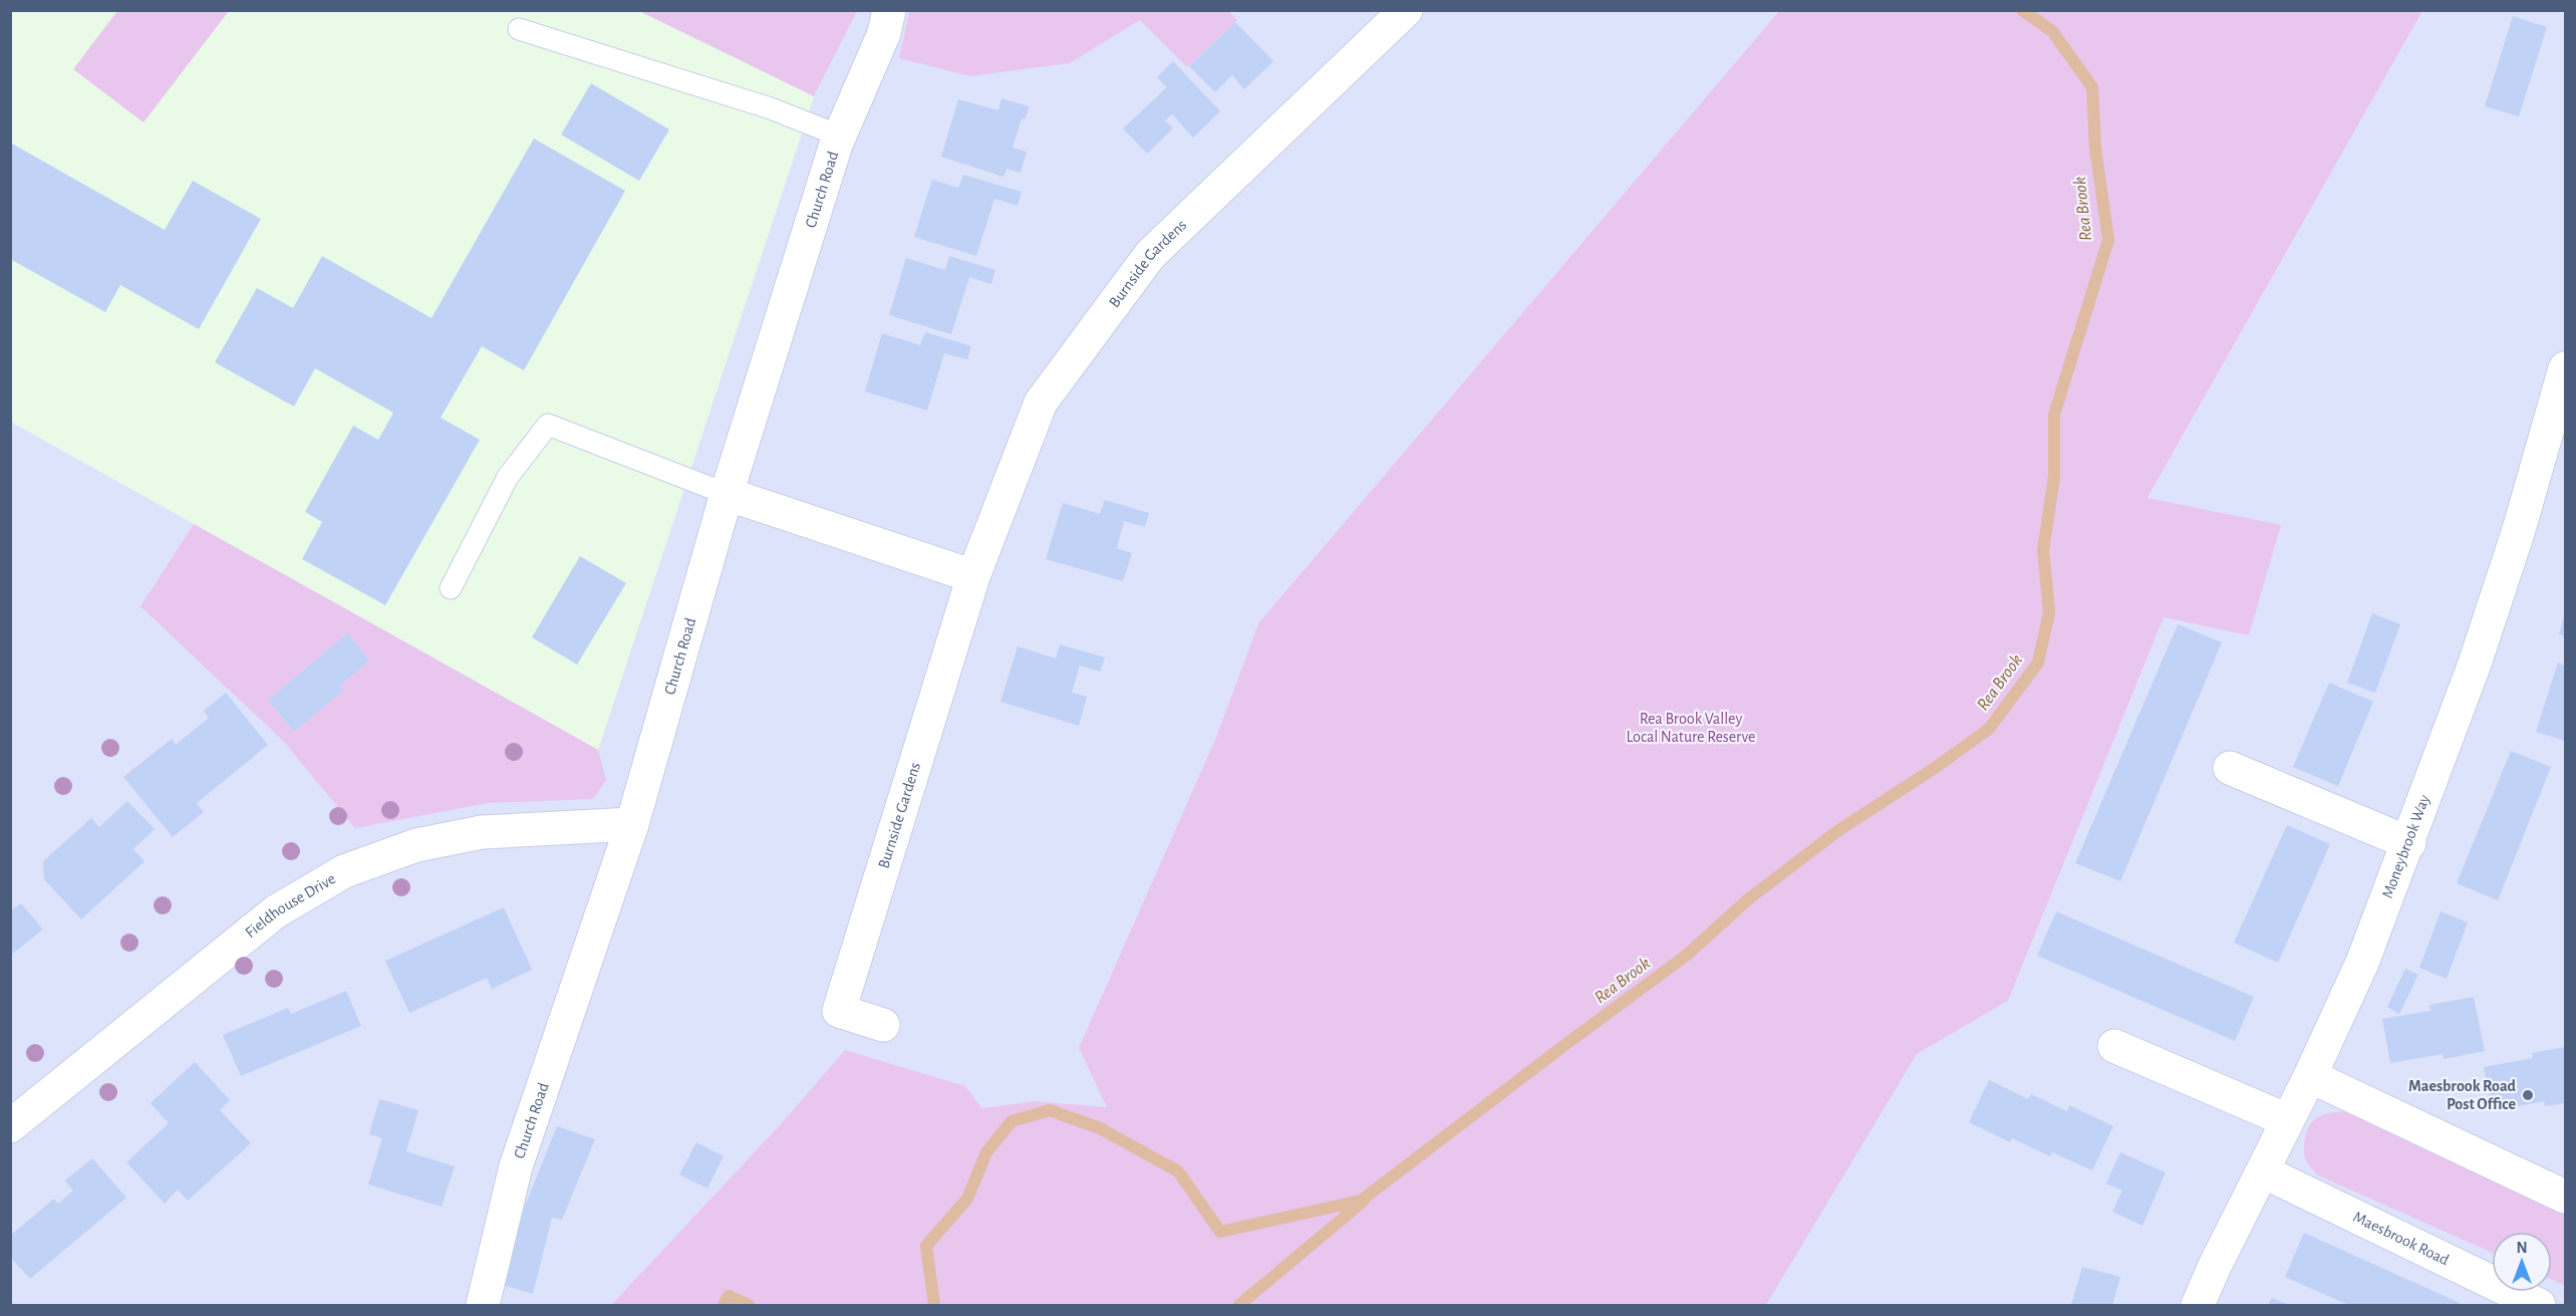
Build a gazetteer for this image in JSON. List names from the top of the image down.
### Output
{
  "streets": {
    "street": [
      "Church Road",
      "Burnside Gardens",
      "Moneybrook Way",
      "Fieldhouse Drive",
      "Maesbrook Road"
    ]
  },
  "crossings": [
    ["Church Road", "Fieldhouse Drive"],
    ["Moneybrook Way", "Maesbrook Road"]
  ],
  "water": ["Rea Brook"],
  "parks": ["Rea Brook Valley Local Nature Reserve"],
  "places": ["Maesbrook Road Post Office"],
  "north": "top"
}
